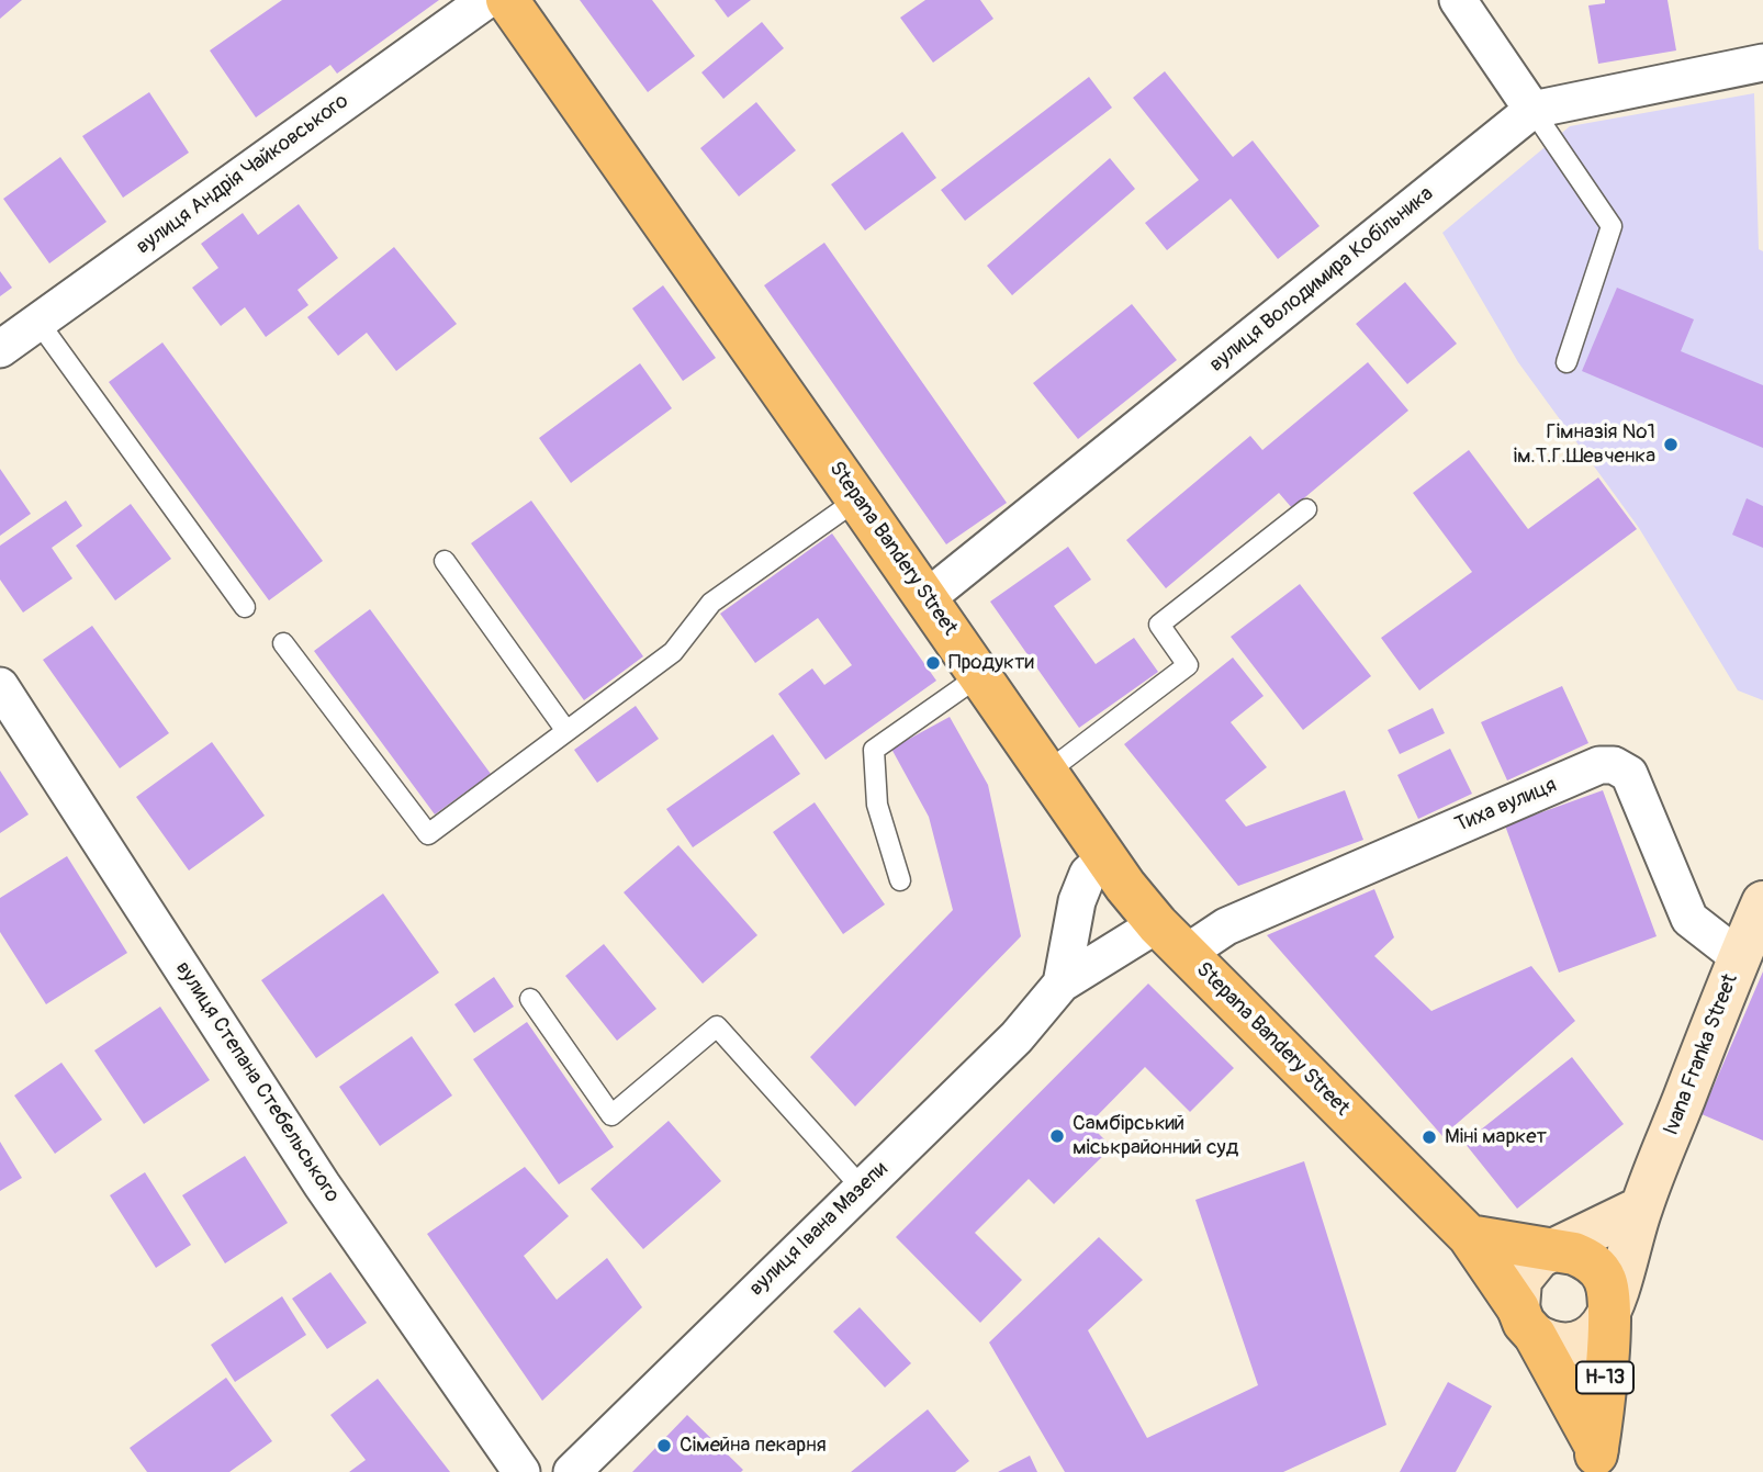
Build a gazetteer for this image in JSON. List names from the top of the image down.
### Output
{
  "streets": {
    "main road": ["Stepana Bandery Street", "Ivana Franka Street", "Н-13"],
    "street": [
      "вулиця Андрія Чайковського",
      "вулиця Володимира Кобільника",
      "Тиха вулиця",
      "вулиця Степана Стебельського",
      "вулиця Івана Мазепи"
    ]
  },
  "crossings": [
    ["вулиця Володимира Кобільника", "Stepana Bandery Street"],
    ["Stepana Bandery Street", "Тиха вулиця"],
    ["Stepana Bandery Street", "Ivana Franka Street"],
    ["Stepana Bandery Street", "вулиця Івана Мазепи"],
    ["Stepana Bandery Street", "Н-13"],
    ["Тиха вулиця", "Ivana Franka Street"],
    ["Тиха вулиця", "вулиця Івана Мазепи"],
    ["Ivana Franka Street", "Н-13"]
  ],
  "places": [
    "Гімназія №1 ім.Т.Г.Шевченка",
    "Продукти",
    "Самбірський міськрайонний суд",
    "Міні маркет",
    "Сімейна пекарня"
  ]
}
